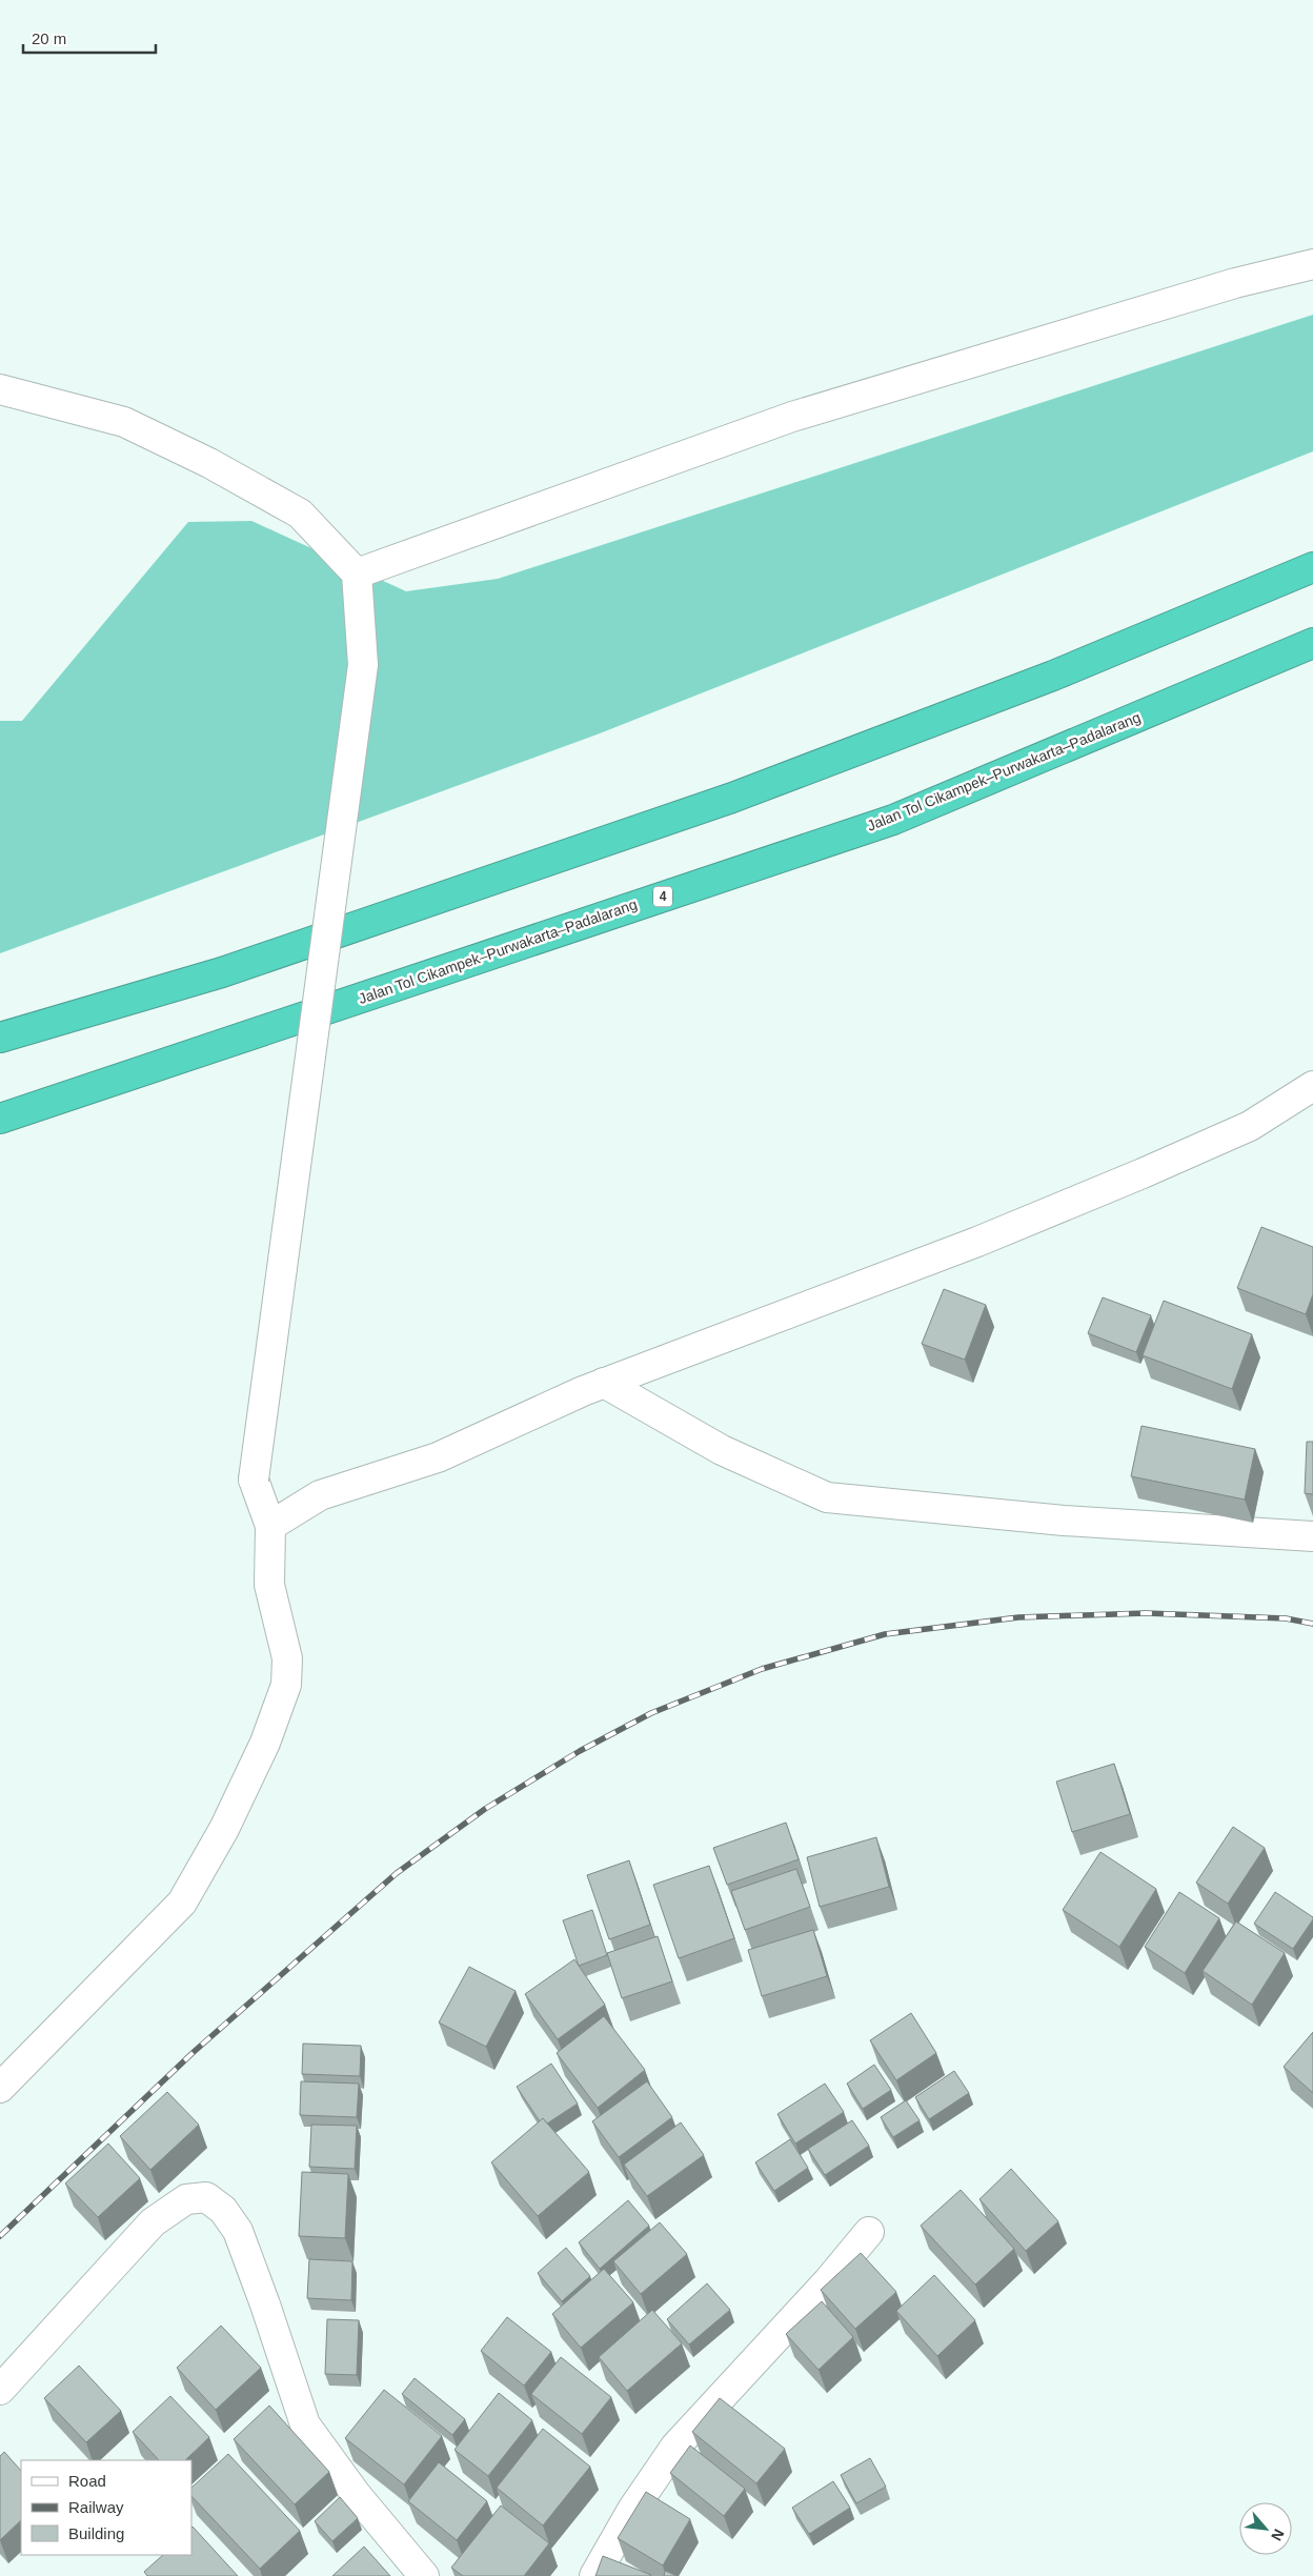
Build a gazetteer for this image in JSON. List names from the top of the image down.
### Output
{
  "streets": {
    "highway": ["Jalan Tol Cikampek–Purwakarta–Padalarang", "4"]
  },
  "legend": ["Road", "Railway", "Building"],
  "scale_bar": "20 m",
  "north": "bottom right"
}
